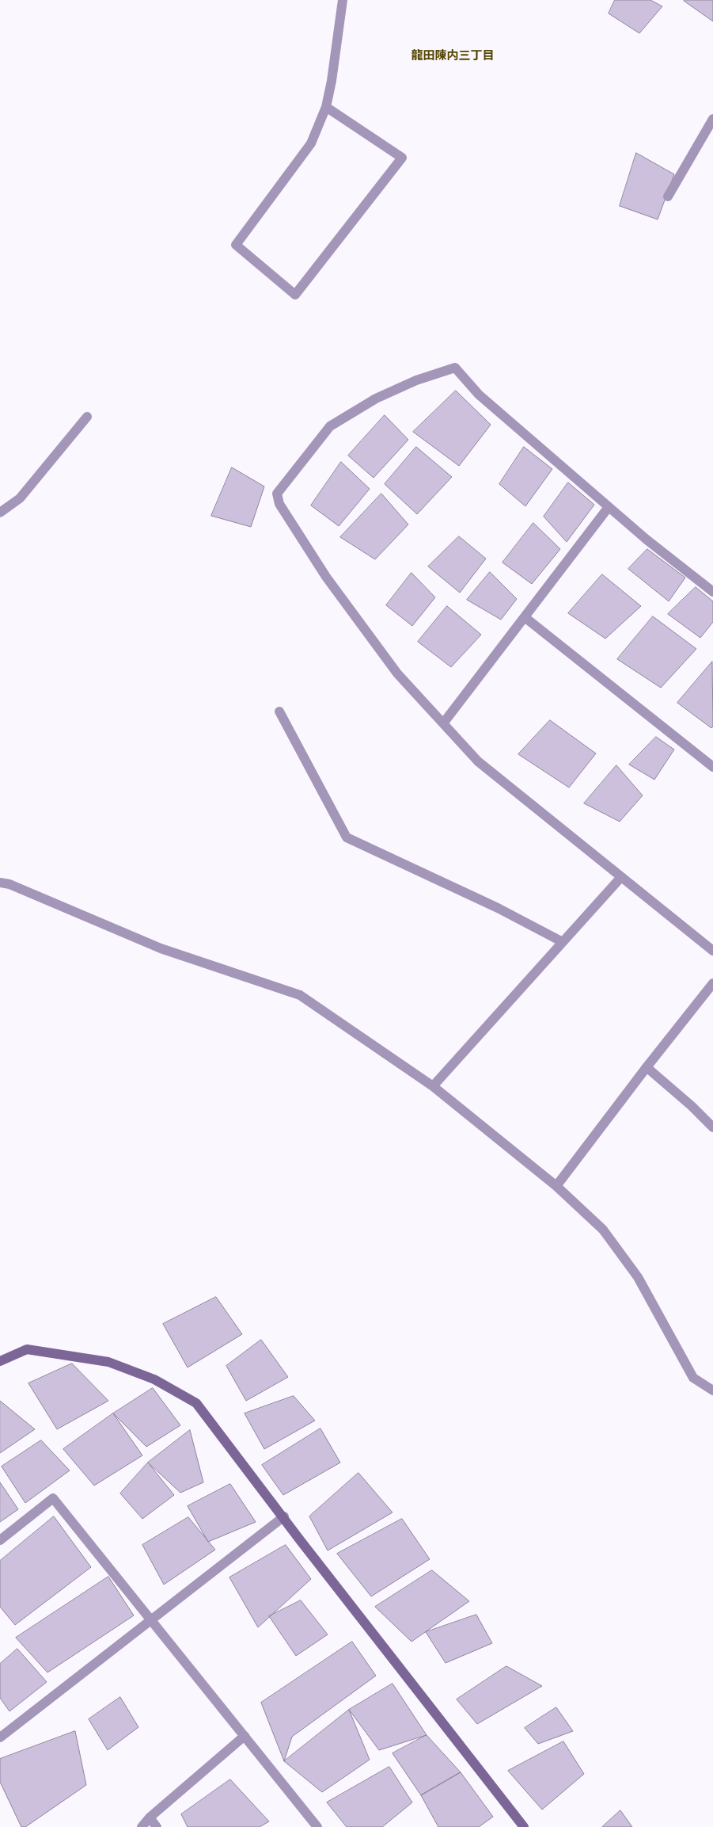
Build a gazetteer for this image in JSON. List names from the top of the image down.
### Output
{
  "districts": ["龍田陳内三丁目"]
}
